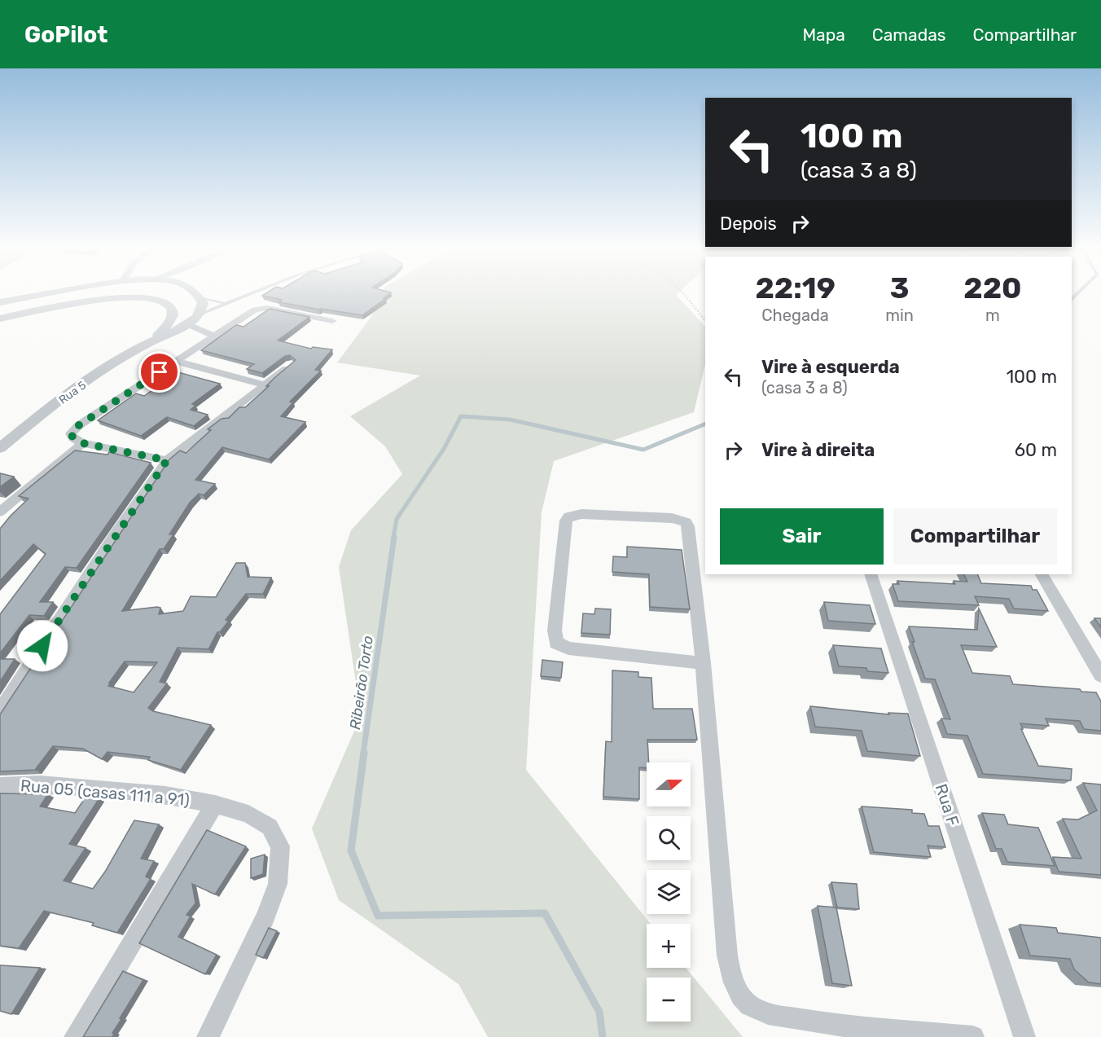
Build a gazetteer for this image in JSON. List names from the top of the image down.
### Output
{
  "streets": {
    "street": ["Rua 5", "Rua 05 (casas 111 a 91)", "Rua F"]
  },
  "water": ["Ribeirão Torto"],
  "north": "right",
  "page": {
    "header": "GoPilot",
    "nav": ["Mapa", "Camadas", "Compartilhar"],
    "turn": ["100 m", "(casa 3 a 8)"],
    "then": "Depois",
    "eta": [
      "22:19",
      "Chegada",
      "3",
      "min",
      "220",
      "m"
    ],
    "list": [
      {
        "name": "Vire à esquerda",
        "note": "(casa 3 a 8)",
        "value": "100 m"
      },
      {
        "name": "Vire à direita",
        "value": "60 m"
      }
    ],
    "buttons": ["Sair", "Compartilhar"],
    "map_buttons": ["+", "−"]
  }
}
